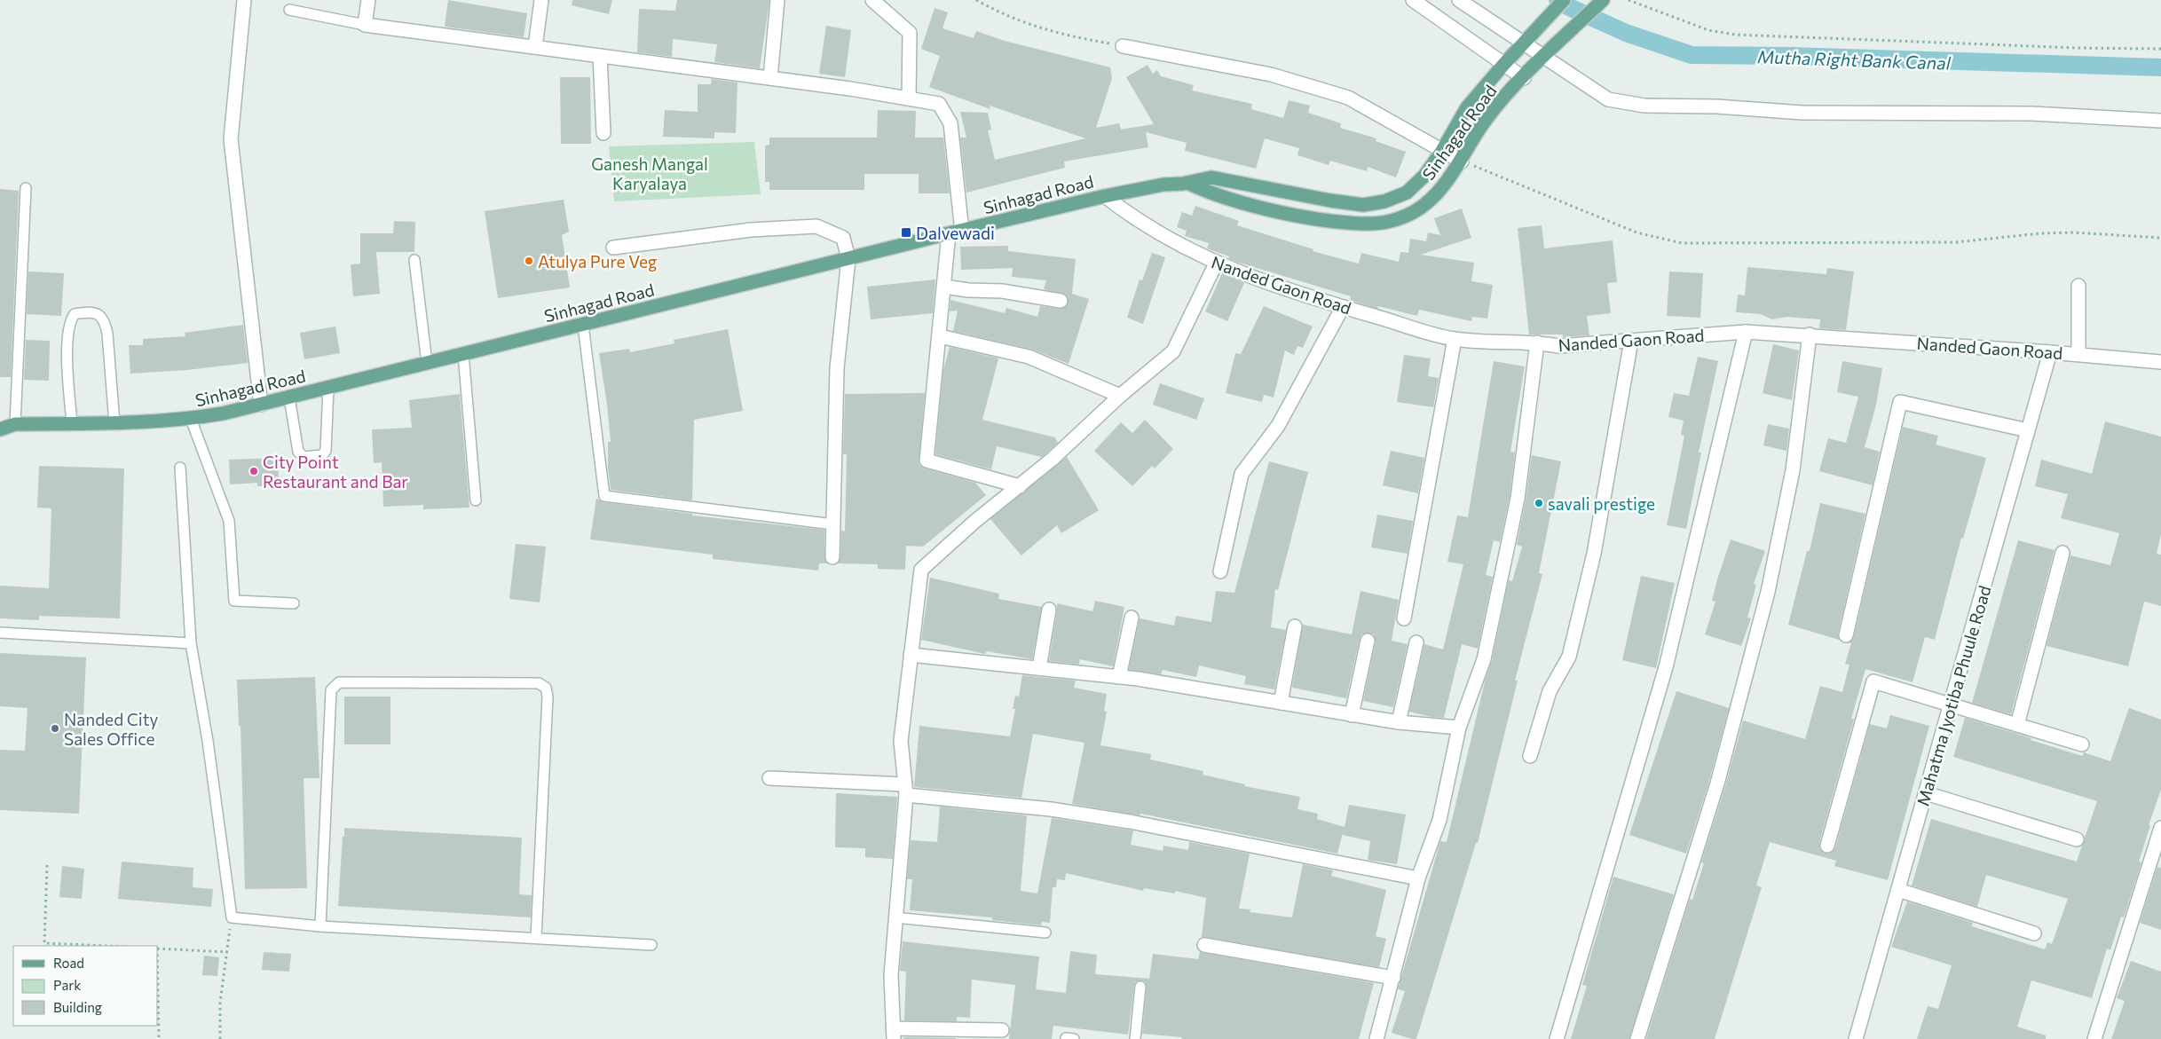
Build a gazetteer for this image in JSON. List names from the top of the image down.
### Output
{
  "streets": {
    "main road": ["Sinhagad Road"],
    "street": ["Nanded Gaon Road", "Mahatma Jyotiba Phuule Road"]
  },
  "crossings": [
    ["Sinhagad Road", "Nanded Gaon Road"],
    ["Nanded Gaon Road", "Mahatma Jyotiba Phuule Road"]
  ],
  "water": ["Mutha Right Bank Canal"],
  "parks": ["Ganesh Mangal Karyalaya"],
  "places": {
    "transit": ["Dalvewadi"],
    "other": [
      "Atulya Pure Veg",
      "City Point Restaurant and Bar",
      "savali prestige",
      "Nanded City Sales Office"
    ]
  },
  "legend": ["Road", "Park", "Building"]
}
